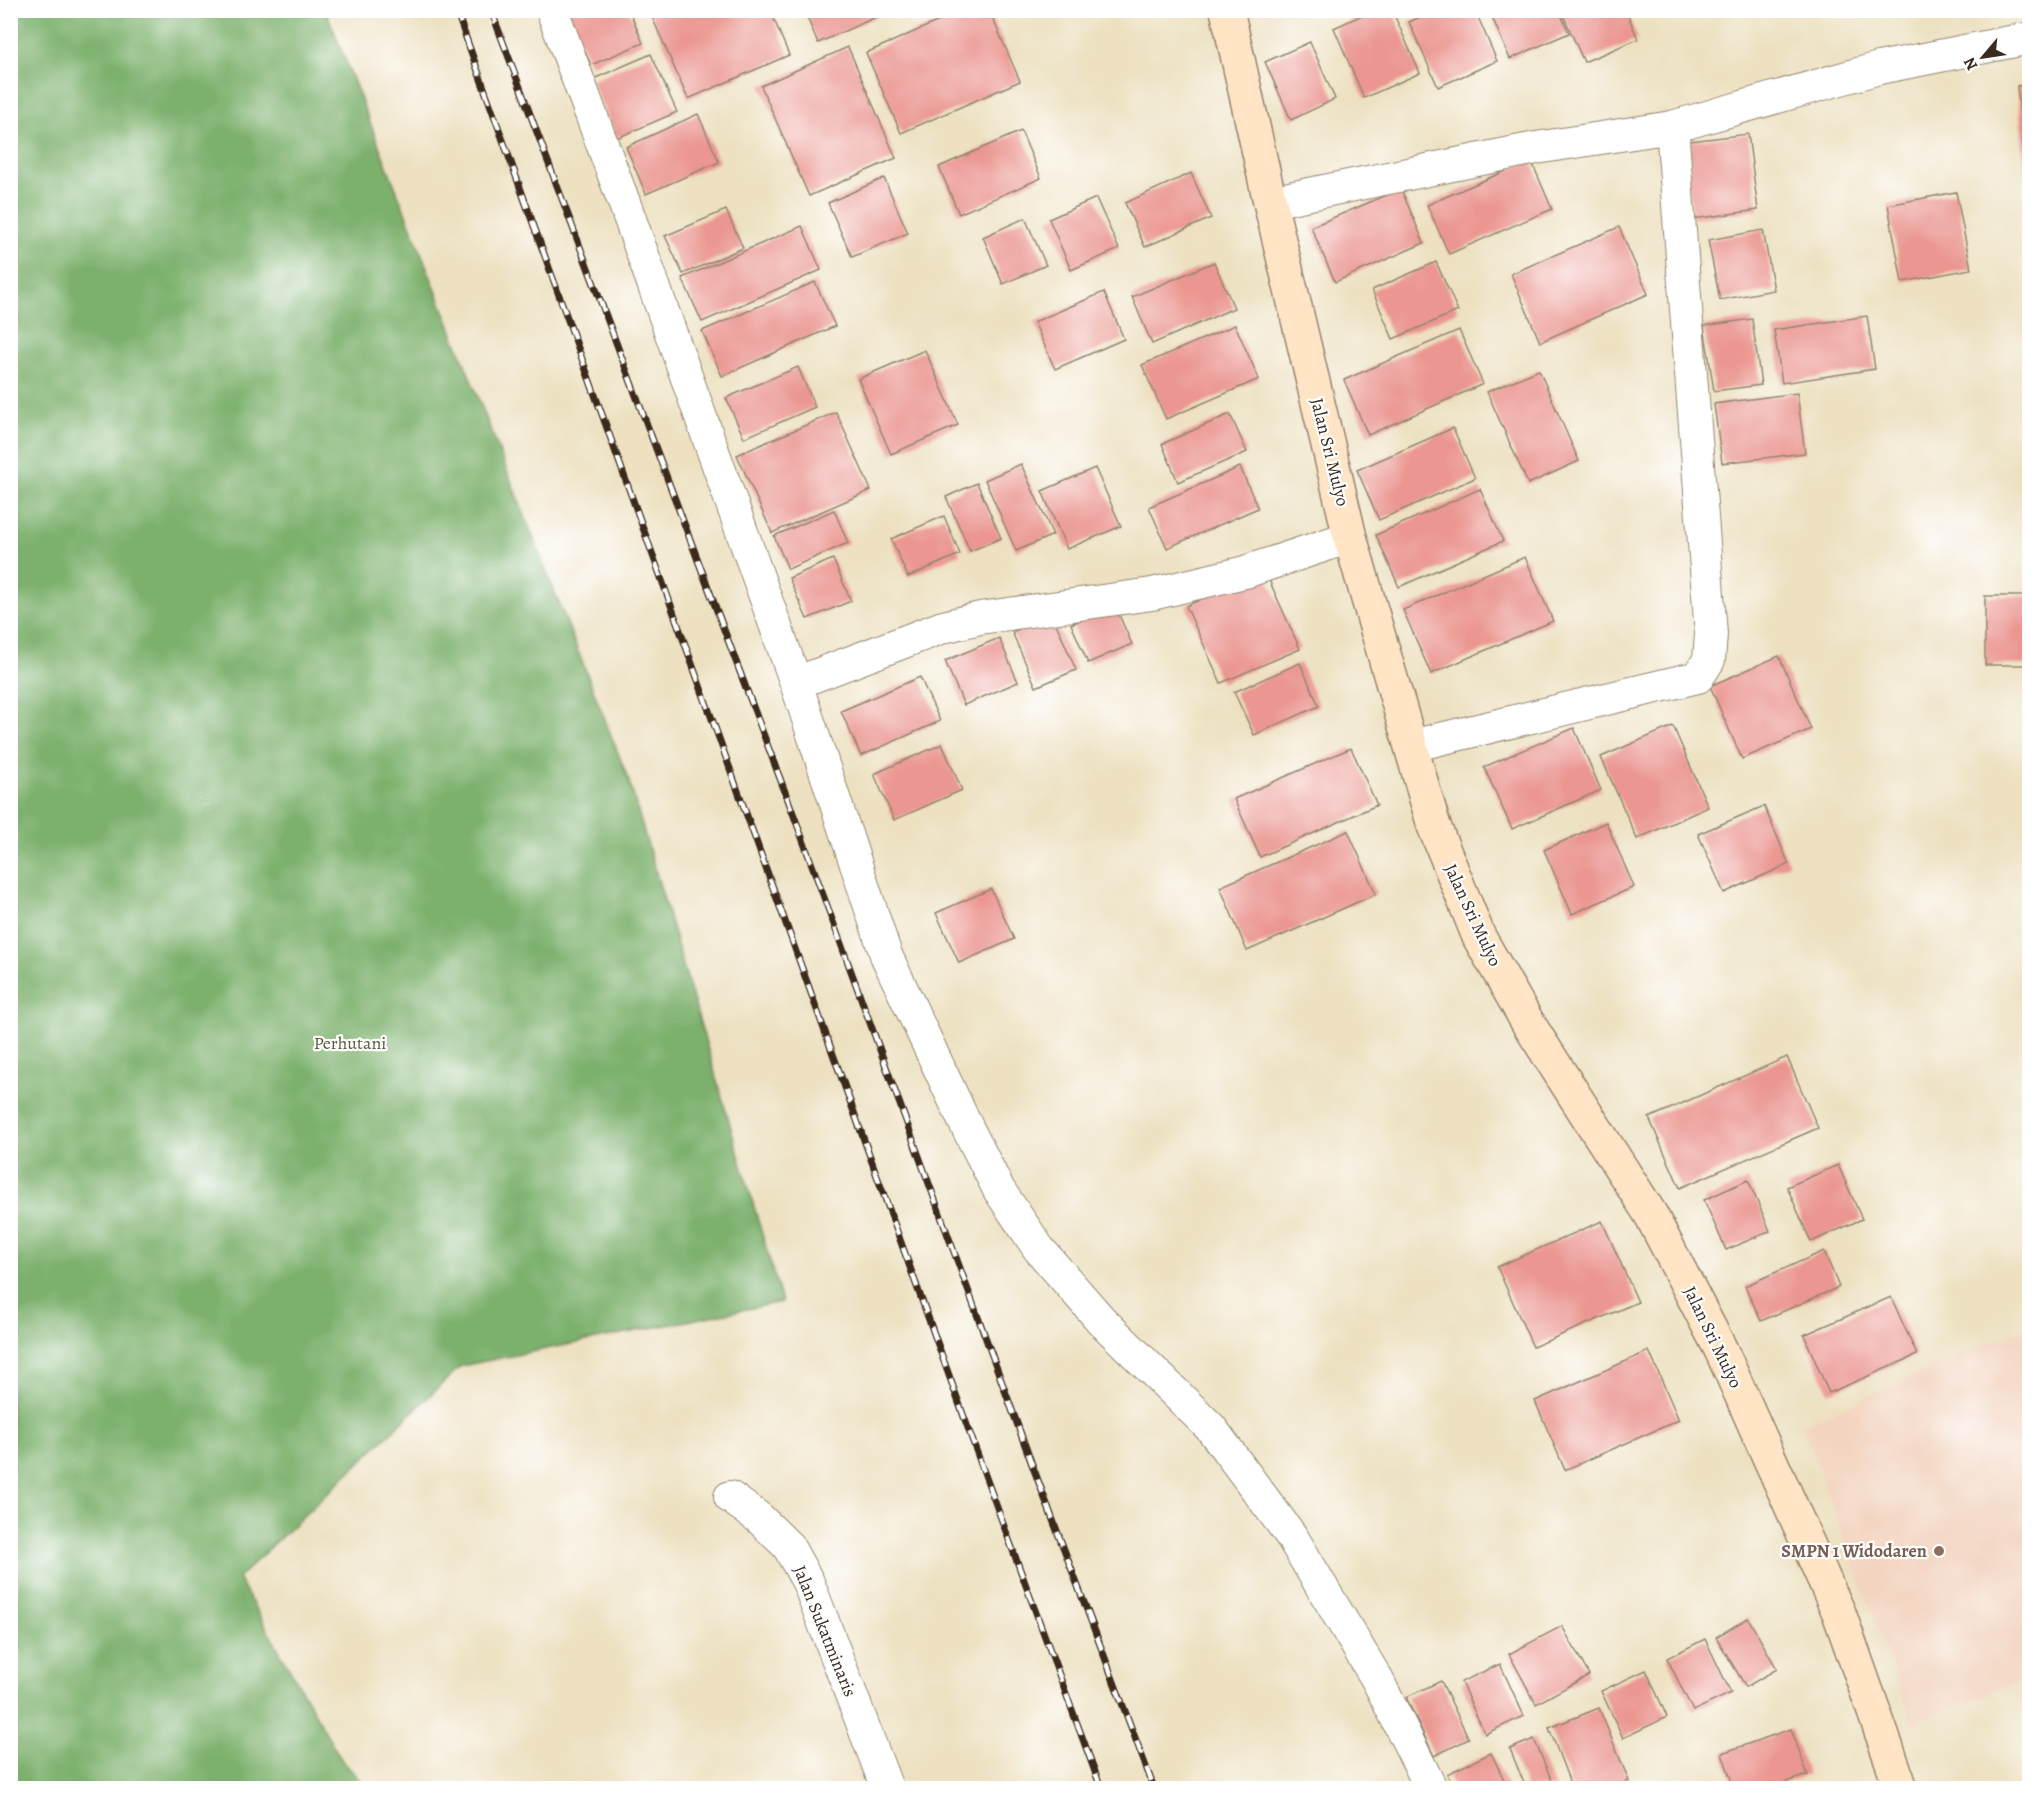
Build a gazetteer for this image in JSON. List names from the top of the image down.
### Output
{
  "streets": {
    "main road": ["Jalan Sri Mulyo"],
    "street": ["Jalan Sukatminaris"]
  },
  "parks": ["Perhutani"],
  "places": ["SMPN 1 Widodaren"],
  "north": "bottom left"
}
